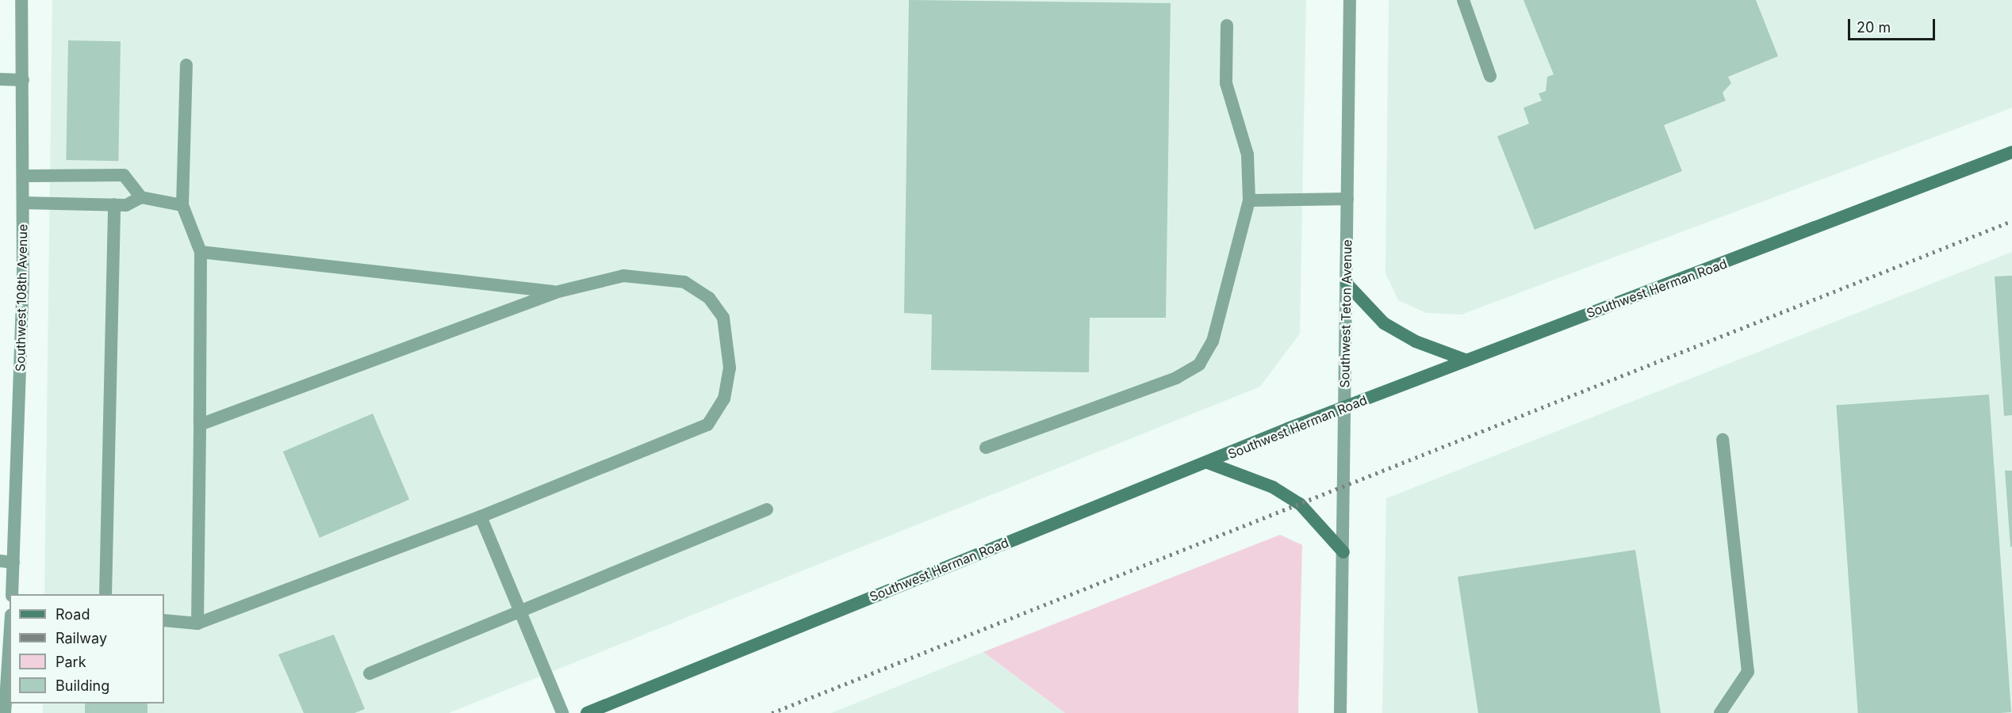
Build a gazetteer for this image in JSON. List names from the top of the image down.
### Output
{
  "streets": {
    "main road": ["Southwest Herman Road"],
    "street": ["Southwest 108th Avenue", "Southwest Teton Avenue"]
  },
  "crossings": [
    ["Southwest Herman Road", "Southwest Teton Avenue"]
  ],
  "legend": [
    "Road",
    "Railway",
    "Park",
    "Building"
  ],
  "scale_bar": "20 m"
}
